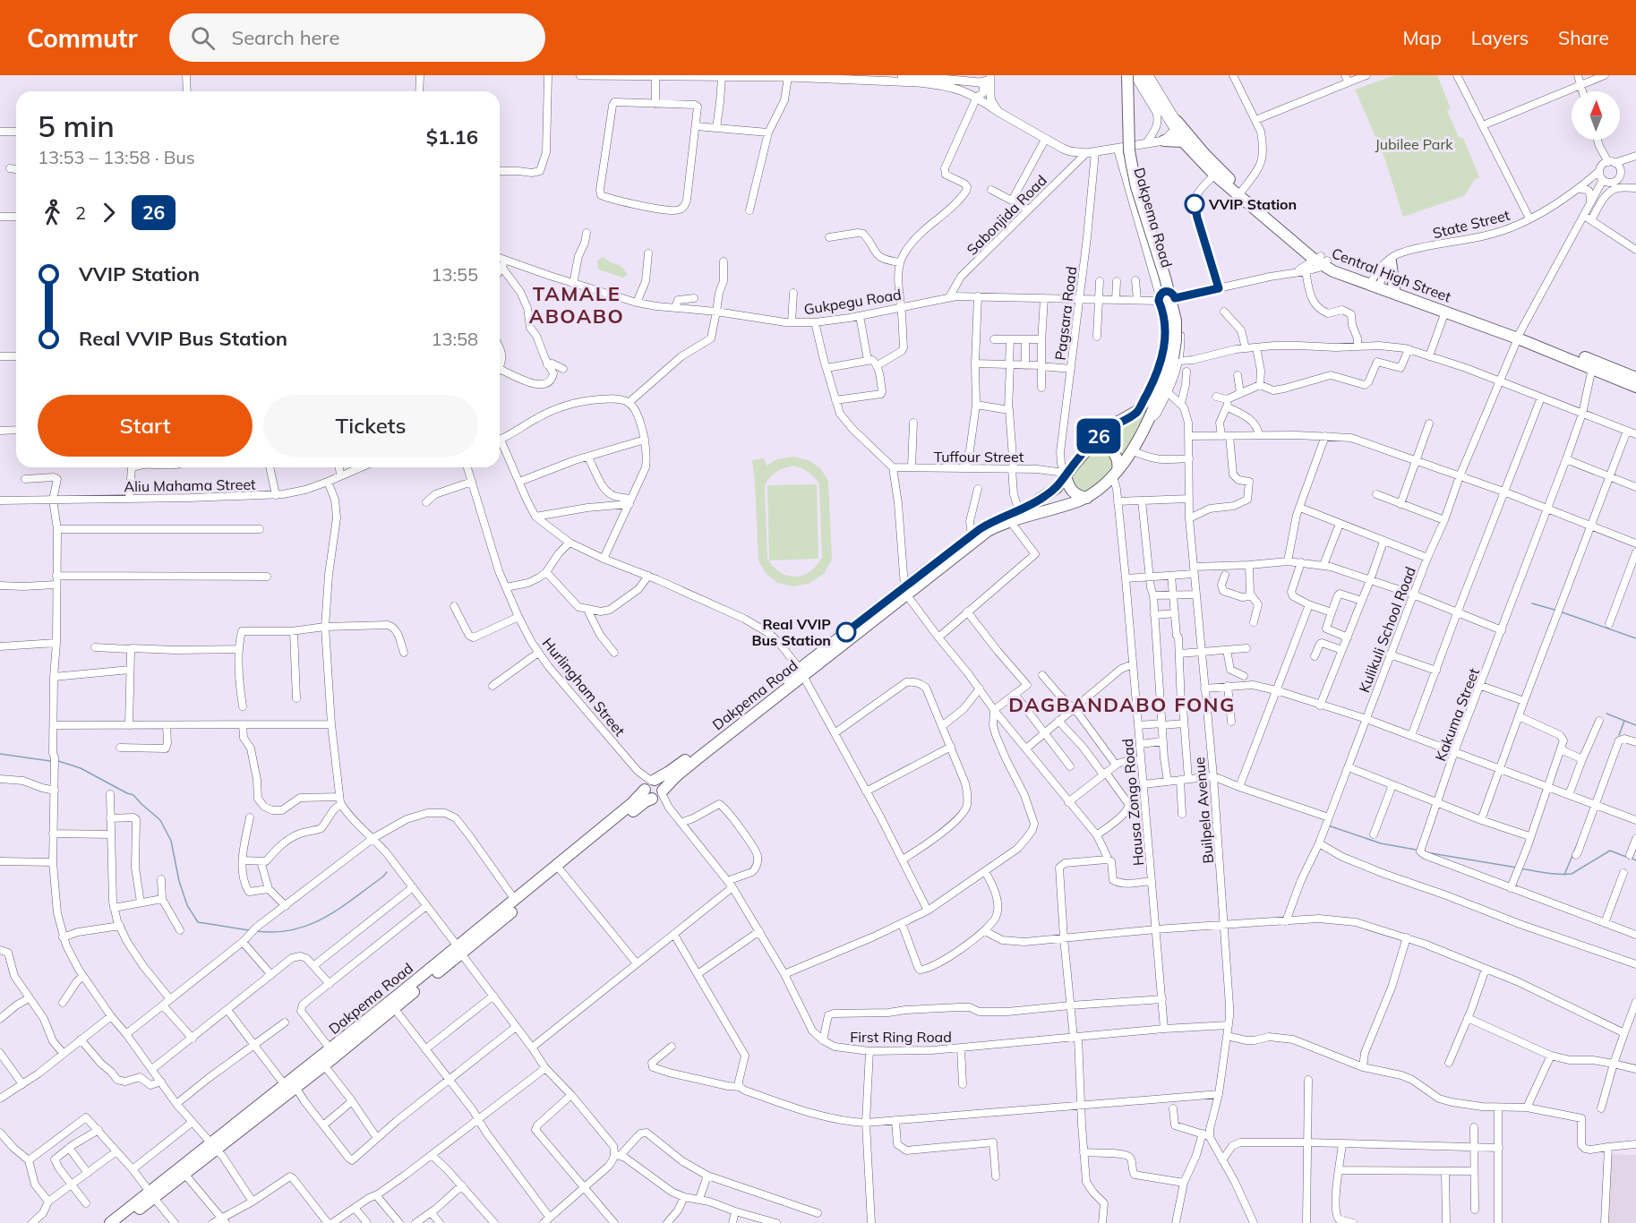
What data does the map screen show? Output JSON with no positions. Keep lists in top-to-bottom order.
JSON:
{
  "streets": {
    "highway": ["Dakpema Road", "Central High Street"],
    "street": [
      "Sabonjida Road",
      "State Street",
      "Gukpegu Road",
      "Pagsara Road",
      "Tuffour Street",
      "Aliu Mahama Street",
      "Kulikuli School Road",
      "Hurlingham Street",
      "Kakuma Street",
      "Hausa Zongo Road",
      "Builpela Avenue",
      "First Ring Road"
    ]
  },
  "crossings": [
    ["Sabonjida Road", "Gukpegu Road"],
    ["Sabonjida Road", "Pagsara Road"],
    ["Dakpema Road", "Gukpegu Road"],
    ["Dakpema Road", "Pagsara Road"],
    ["Dakpema Road", "Tuffour Street"],
    ["Dakpema Road", "Hurlingham Street"],
    ["Dakpema Road", "Hausa Zongo Road"],
    ["State Street", "Kulikuli School Road"],
    ["Central High Street", "Kulikuli School Road"],
    ["Central High Street", "Kakuma Street"],
    ["Gukpegu Road", "Pagsara Road"],
    ["Pagsara Road", "Tuffour Street"],
    ["Pagsara Road", "Hausa Zongo Road"],
    ["Tuffour Street", "Hausa Zongo Road"],
    ["Hausa Zongo Road", "First Ring Road"],
    ["Builpela Avenue", "First Ring Road"]
  ],
  "districts": ["TAMALE ABOABO", "DAGBANDABO FONG"],
  "parks": ["Jubilee Park"],
  "places": ["VVIP Station", "Real VVIP Bus Station"],
  "lines": ["bus line 26"],
  "north": "top",
  "page": {
    "header": "Commutr",
    "search": "Search here",
    "nav": ["Map", "Layers", "Share"],
    "on_map": "26",
    "heading": ["5 min", "13:53 – 13:58 · Bus", "$1.16"],
    "legs": ["2", "26"],
    "list": [
      {
        "name": "VVIP Station",
        "value": "13:55"
      },
      {
        "name": "Real VVIP Bus Station",
        "value": "13:58"
      }
    ],
    "buttons": ["Start", "Tickets"]
  }
}
